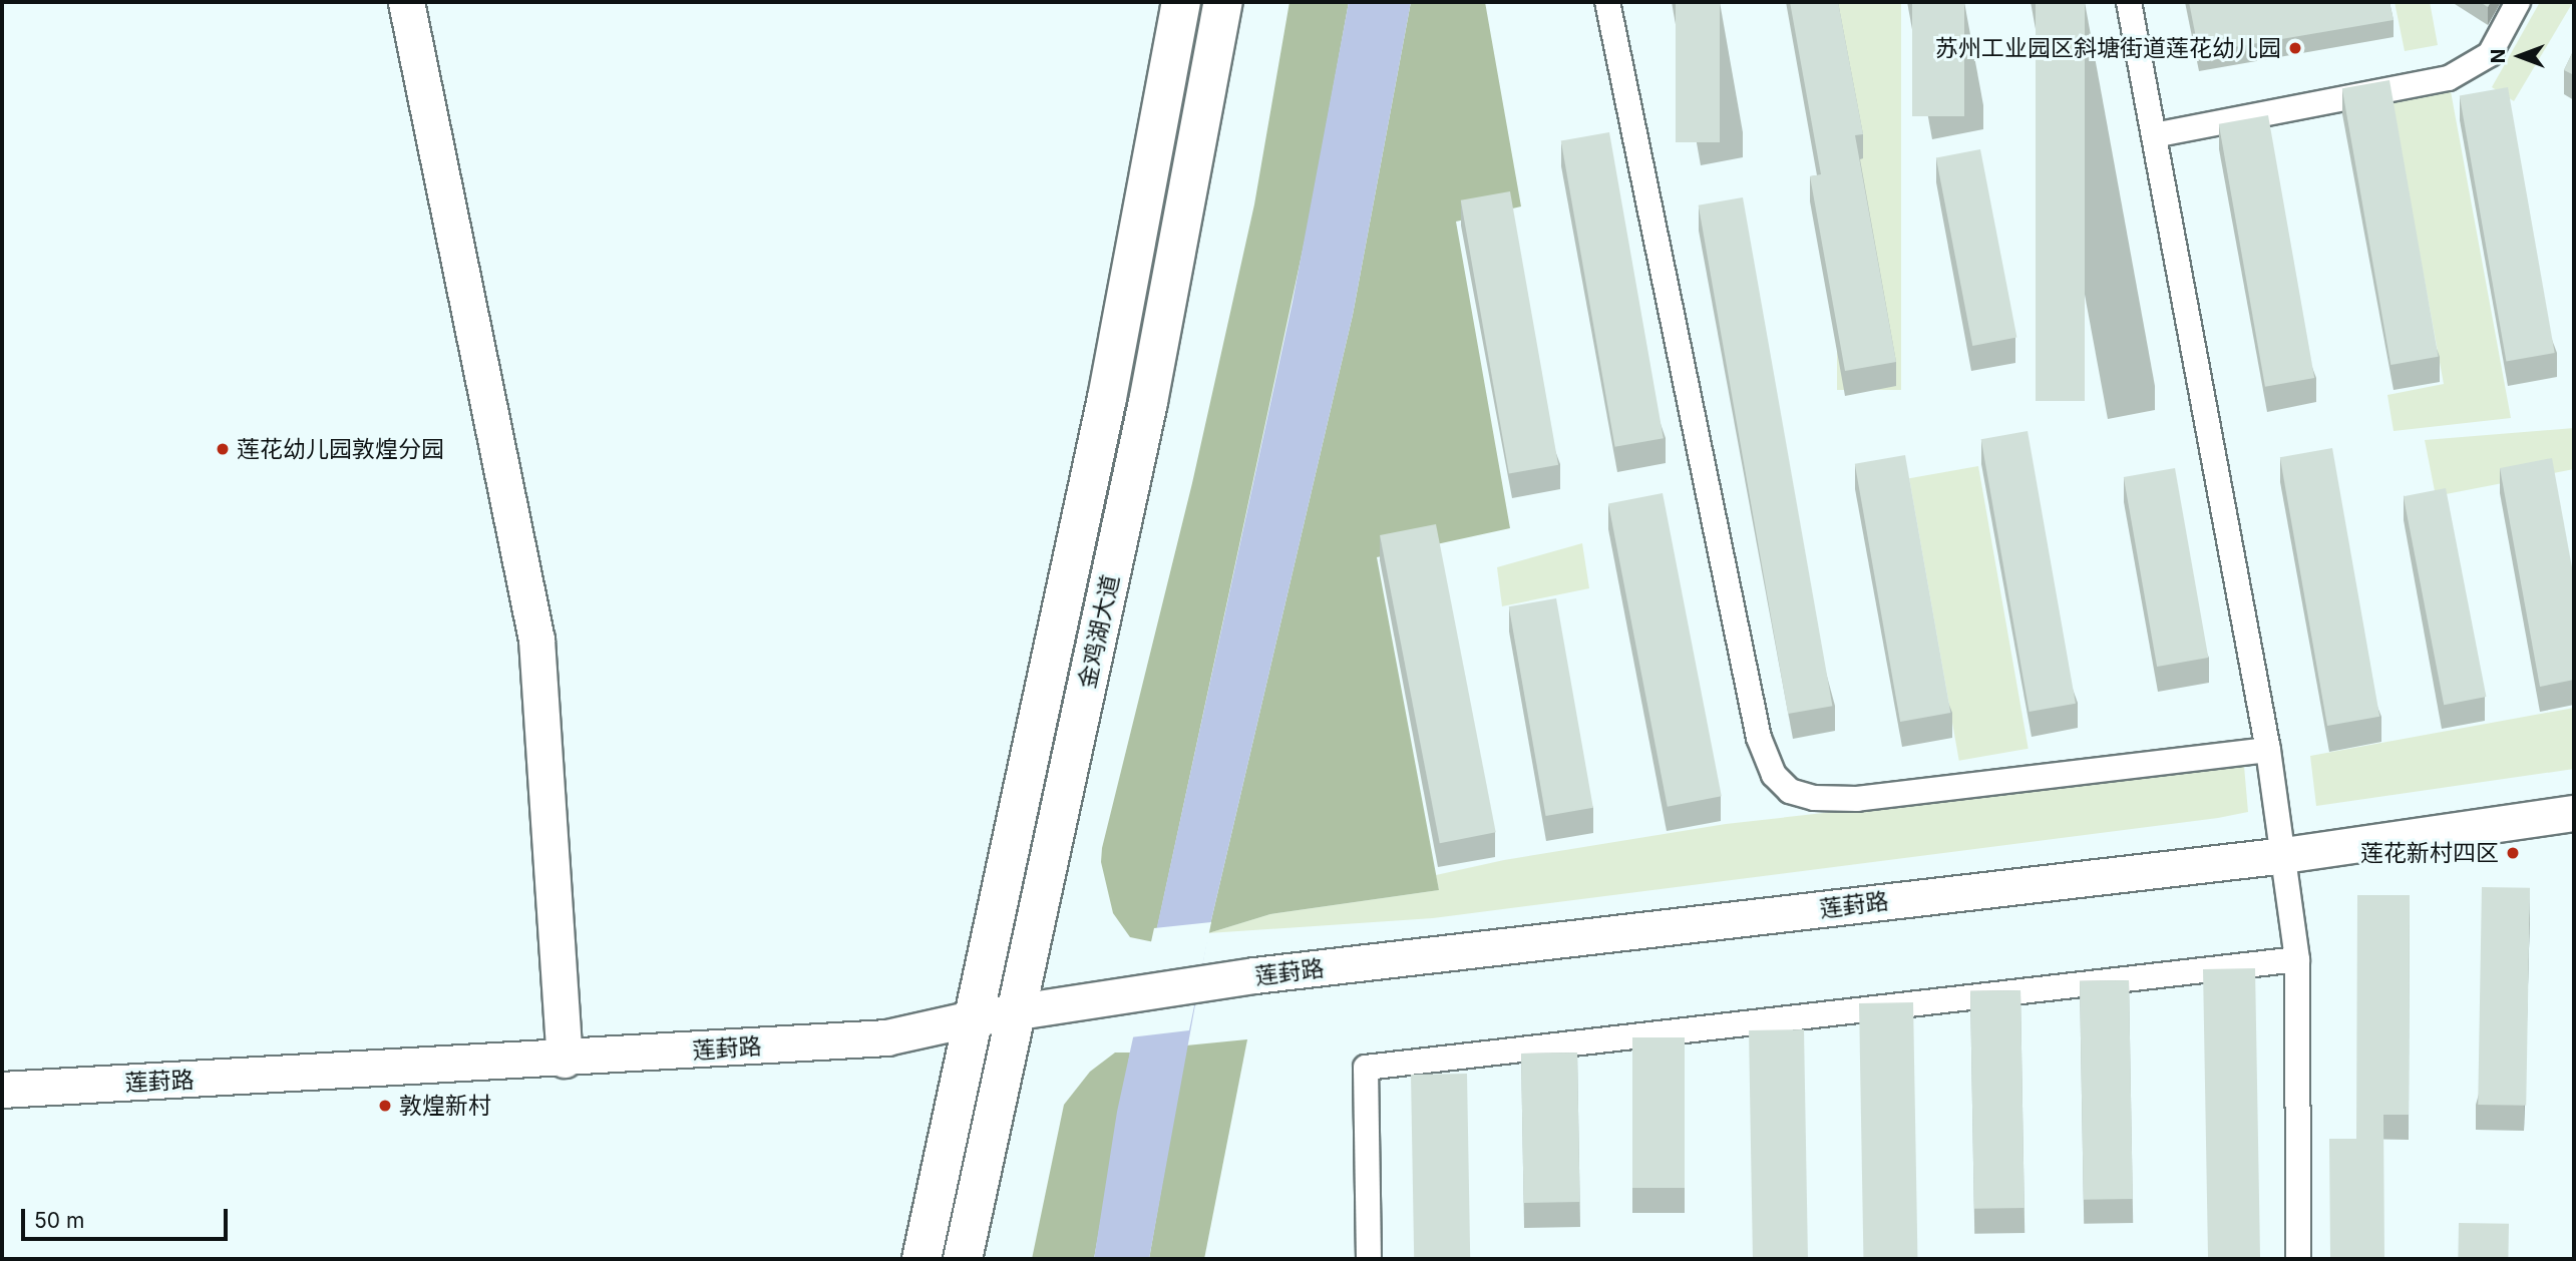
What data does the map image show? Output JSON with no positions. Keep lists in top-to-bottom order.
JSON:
{
  "streets": {
    "main road": ["金鸡湖大道", "莲葑路"]
  },
  "crossings": [
    ["金鸡湖大道", "莲葑路"]
  ],
  "places": [
    "苏州工业园区斜塘街道莲花幼儿园",
    "莲花幼儿园敦煌分园",
    "莲花新村四区",
    "敦煌新村"
  ],
  "scale_bar": "50 m",
  "north": "left"
}
